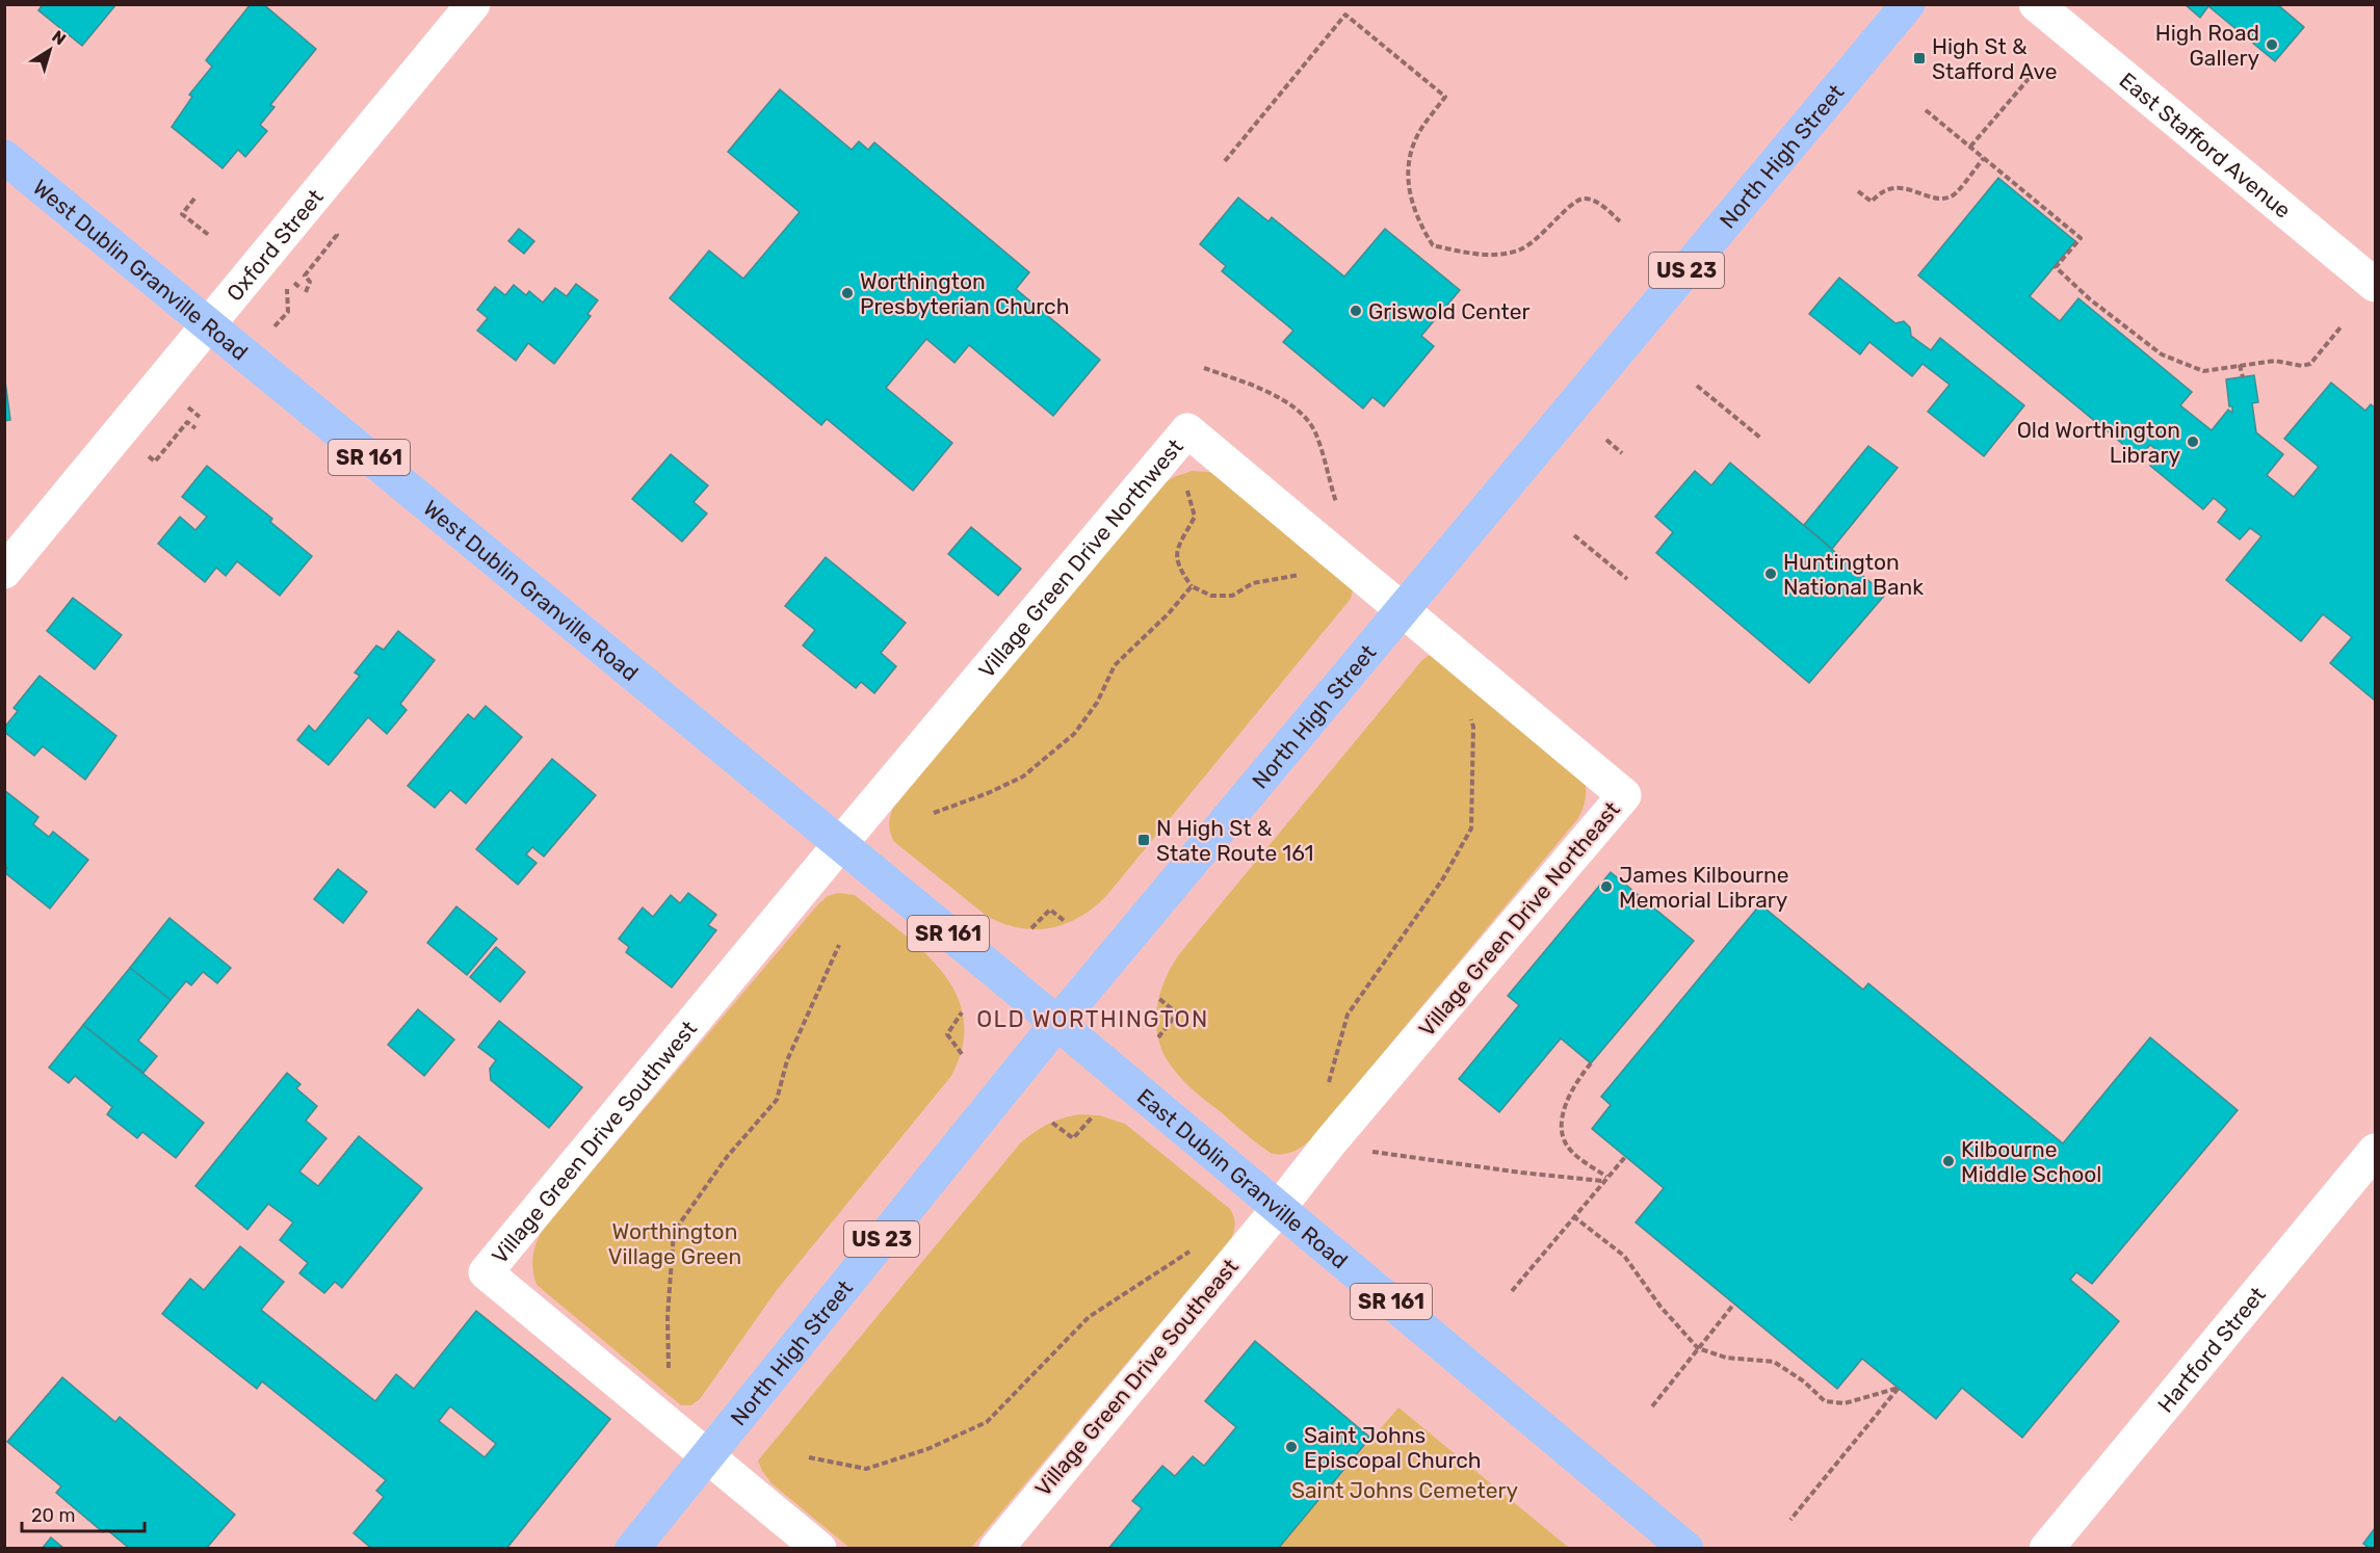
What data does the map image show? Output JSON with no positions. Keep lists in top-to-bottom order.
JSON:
{
  "streets": {
    "main road": [
      "North High Street",
      "West Dublin Granville Road",
      "US 23",
      "SR 161",
      "East Dublin Granville Road"
    ],
    "street": [
      "East Stafford Avenue",
      "Oxford Street",
      "Village Green Drive Northwest",
      "Village Green Drive Northeast",
      "Village Green Drive Southwest",
      "Hartford Street",
      "Village Green Drive Southeast"
    ]
  },
  "crossings": [
    ["North High Street", "West Dublin Granville Road"],
    ["North High Street", "Village Green Drive Northwest"],
    ["North High Street", "Village Green Drive Northeast"],
    ["North High Street", "Village Green Drive Southwest"],
    ["North High Street", "East Dublin Granville Road"],
    ["Oxford Street", "West Dublin Granville Road"],
    ["West Dublin Granville Road", "Village Green Drive Northwest"],
    ["West Dublin Granville Road", "Village Green Drive Southwest"],
    ["West Dublin Granville Road", "East Dublin Granville Road"],
    ["Village Green Drive Northwest", "Village Green Drive Northeast"],
    ["Village Green Drive Northwest", "Village Green Drive Southwest"],
    ["Village Green Drive Northeast", "East Dublin Granville Road"],
    ["Village Green Drive Northeast", "Village Green Drive Southeast"],
    ["East Dublin Granville Road", "Village Green Drive Southeast"]
  ],
  "districts": ["OLD WORTHINGTON"],
  "parks": ["Worthington Village Green", "Saint Johns Cemetery"],
  "places": {
    "other": [
      "High Road Gallery",
      "Worthington Presbyterian Church",
      "Griswold Center",
      "Old Worthington Library",
      "Huntington National Bank",
      "James Kilbourne Memorial Library",
      "Kilbourne Middle School",
      "Saint Johns Episcopal Church"
    ],
    "transit": ["High St & Stafford Ave", "N High St & State Route 161"]
  },
  "scale_bar": "20 m",
  "north": "top right"
}
